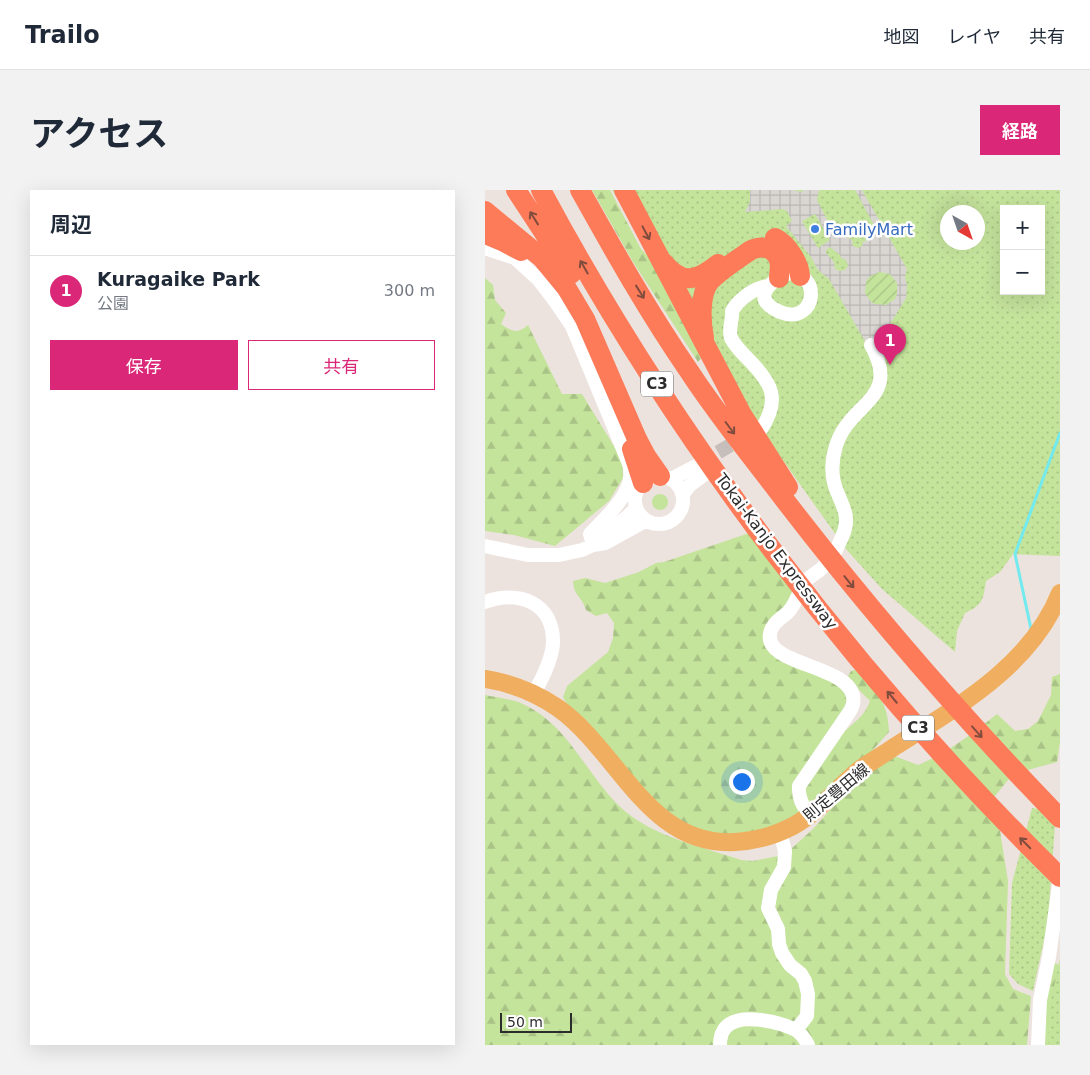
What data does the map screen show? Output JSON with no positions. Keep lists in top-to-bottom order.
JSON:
{
  "streets": {
    "highway": ["C3", "Tokai-Kanjo Expressway"],
    "main road": ["則定豊田線"]
  },
  "places": ["FamilyMart"],
  "scale_bar": "50 m",
  "north": "bottom right",
  "page": {
    "header": "Trailo",
    "nav": ["地図", "レイヤ", "共有"],
    "title": "アクセス",
    "buttons": [
      "経路",
      ["保存", "共有"]
    ],
    "heading": "周辺",
    "map_buttons": ["+", "−"],
    "list": [
      {
        "mark": "1",
        "name": "Kuragaike Park",
        "note": "公園",
        "value": "300 m"
      }
    ],
    "pins": "1",
    "scale": "50 m"
  }
}
